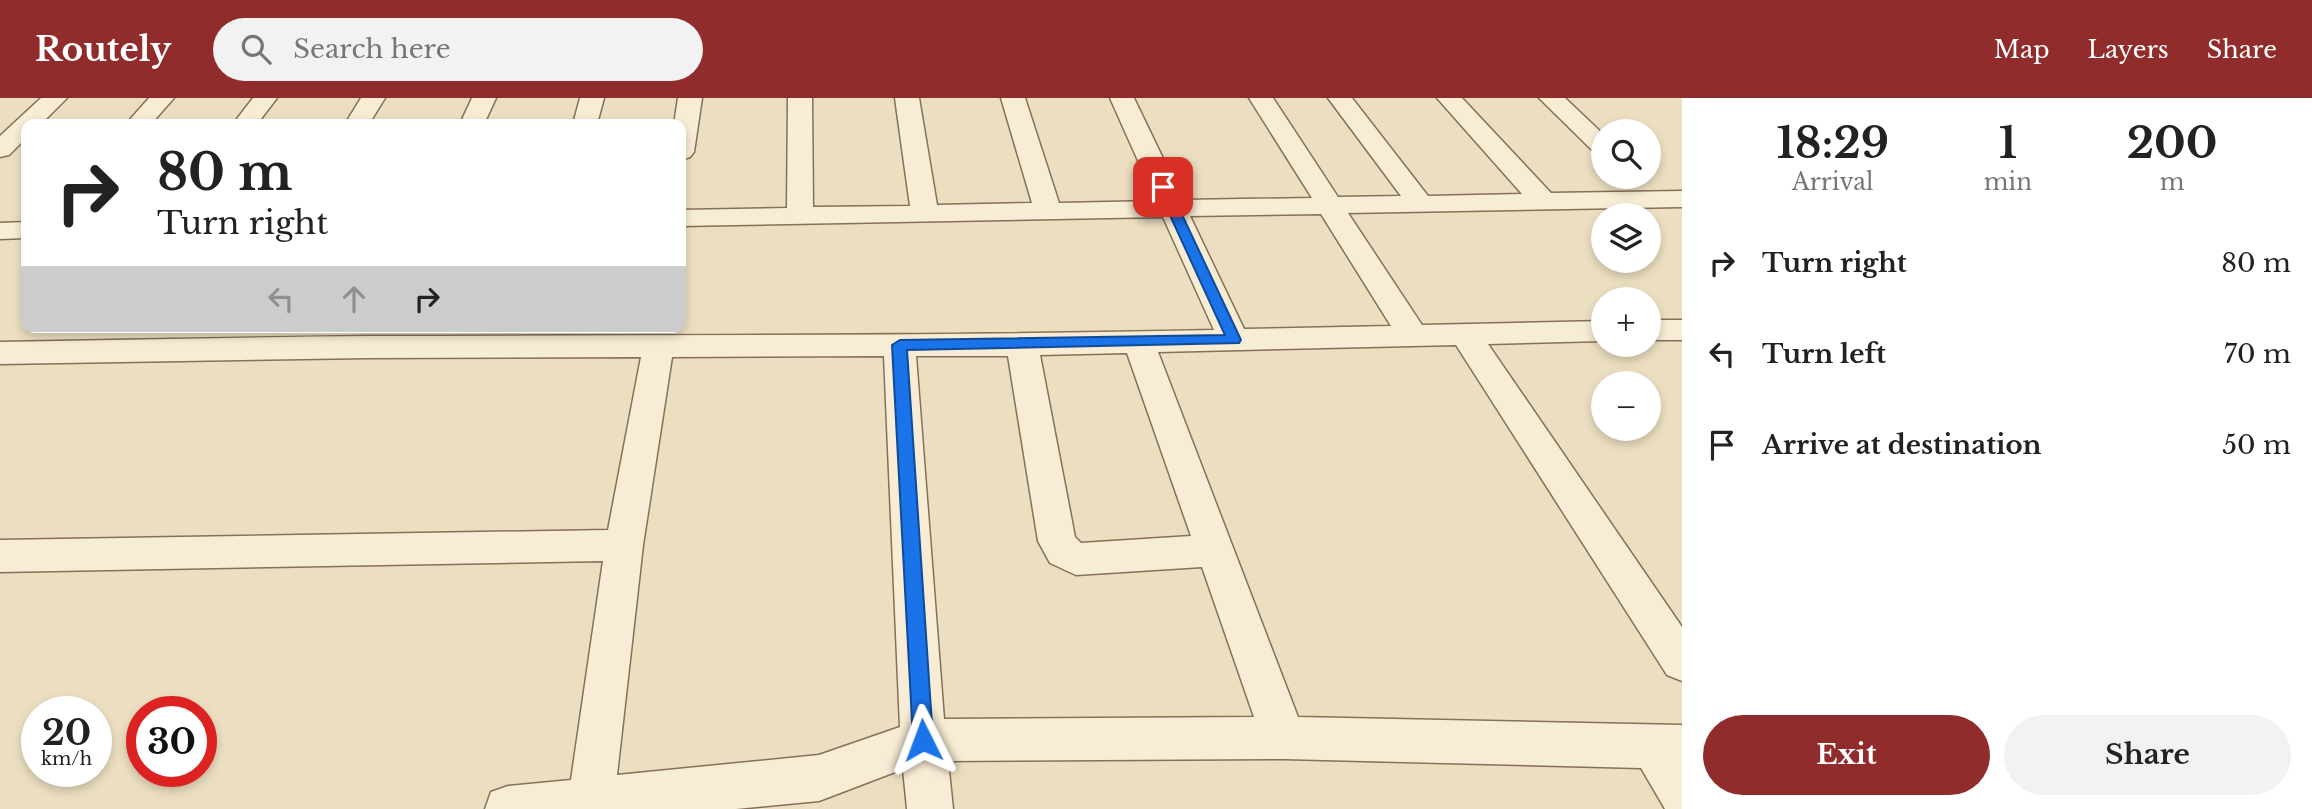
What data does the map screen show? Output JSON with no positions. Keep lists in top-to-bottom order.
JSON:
{
  "page": {
    "header": "Routely",
    "search": "Search here",
    "nav": ["Map", "Layers", "Share"],
    "eta": [
      "18:29",
      "Arrival",
      "1",
      "min",
      "200",
      "m"
    ],
    "map_buttons": ["+", "−"],
    "turn": ["80 m", "Turn right"],
    "list": [
      {
        "name": "Turn right",
        "value": "80 m"
      },
      {
        "name": "Turn left",
        "value": "70 m"
      },
      {
        "name": "Arrive at destination",
        "value": "50 m"
      }
    ],
    "speed": "20 km/h",
    "limit": "30",
    "buttons": ["Exit", "Share"]
  }
}
